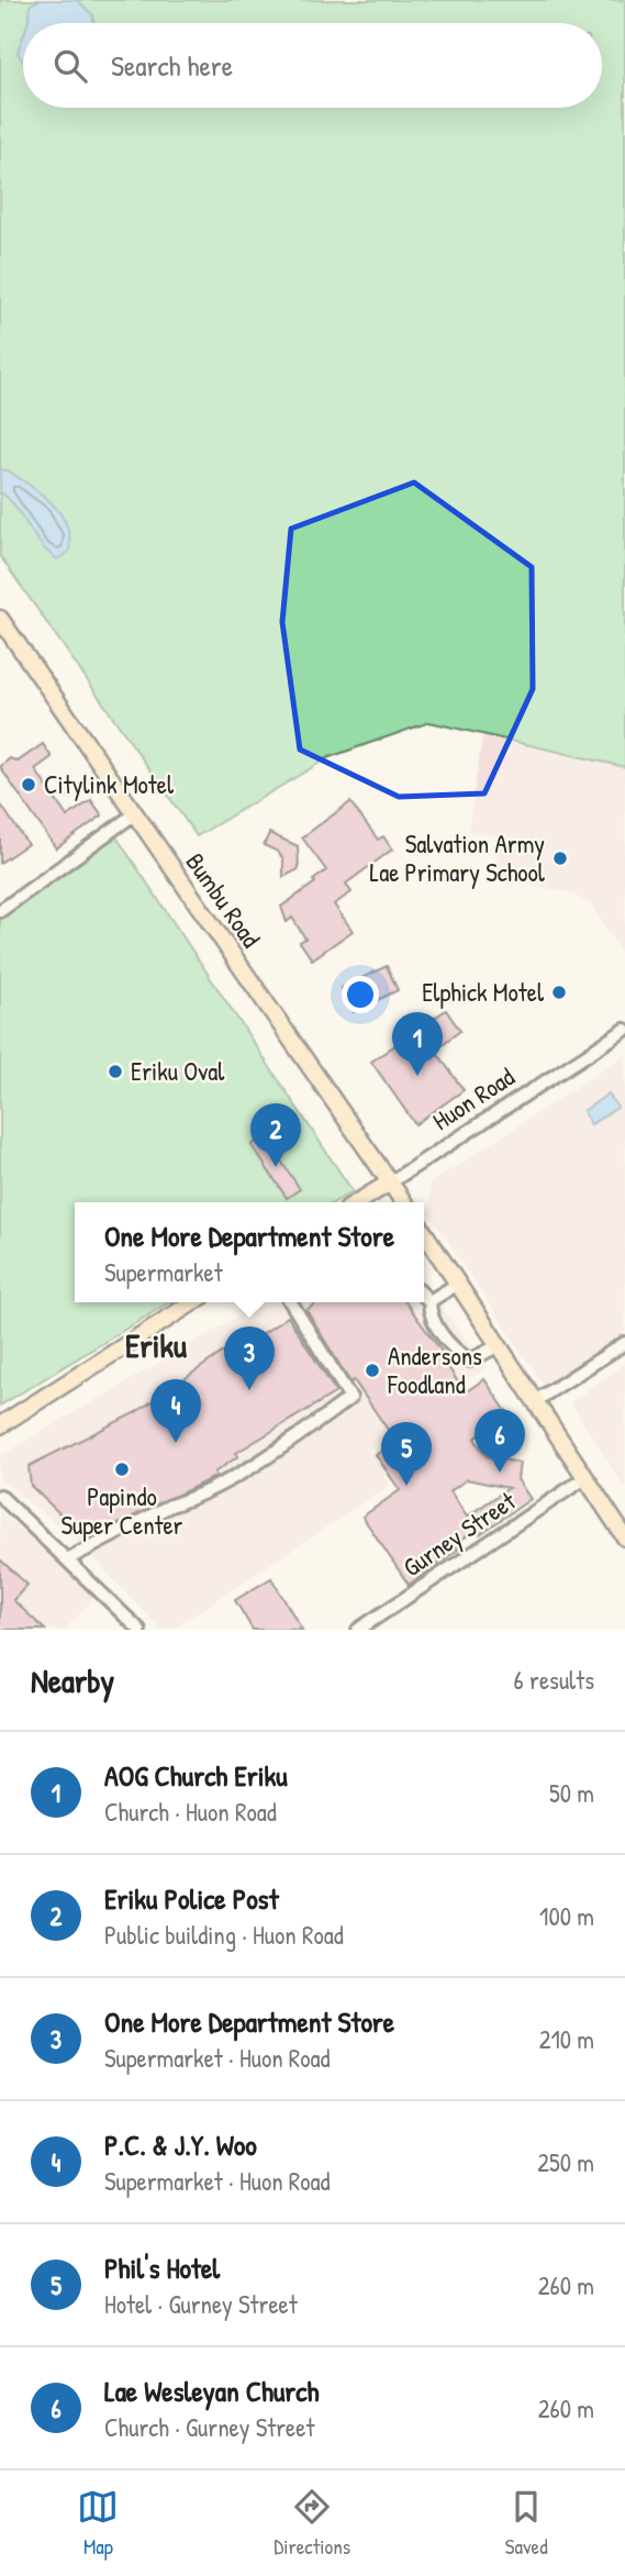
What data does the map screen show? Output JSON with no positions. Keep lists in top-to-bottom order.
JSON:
{
  "streets": {
    "main road": ["Bumbu Road", "Huon Road"],
    "street": ["Gurney Street"]
  },
  "crossings": [
    ["Bumbu Road", "Huon Road"]
  ],
  "districts": ["Eriku"],
  "places": [
    "Citylink Motel",
    "Salvation Army Lae Primary School",
    "Elphick Motel",
    "Eriku Oval",
    "Andersons Foodland",
    "Papindo Super Center"
  ],
  "page": {
    "search": "Search here",
    "pins": [
      "1",
      "2",
      "3",
      "4",
      "6",
      "5"
    ],
    "popup": ["One More Department Store", "Supermarket"],
    "heading": ["Nearby", "6 results"],
    "list": [
      {
        "mark": "1",
        "name": "AOG Church Eriku",
        "note": "Church · Huon Road",
        "value": "50 m"
      },
      {
        "mark": "2",
        "name": "Eriku Police Post",
        "note": "Public building · Huon Road",
        "value": "100 m"
      },
      {
        "mark": "3",
        "name": "One More Department Store",
        "note": "Supermarket · Huon Road",
        "value": "210 m"
      },
      {
        "mark": "4",
        "name": "P.C. & J.Y. Woo",
        "note": "Supermarket · Huon Road",
        "value": "250 m"
      },
      {
        "mark": "5",
        "name": "Phil's Hotel",
        "note": "Hotel · Gurney Street",
        "value": "260 m"
      },
      {
        "mark": "6",
        "name": "Lae Wesleyan Church",
        "note": "Church · Gurney Street",
        "value": "260 m"
      }
    ],
    "nav": ["Map", "Directions", "Saved"]
  }
}
